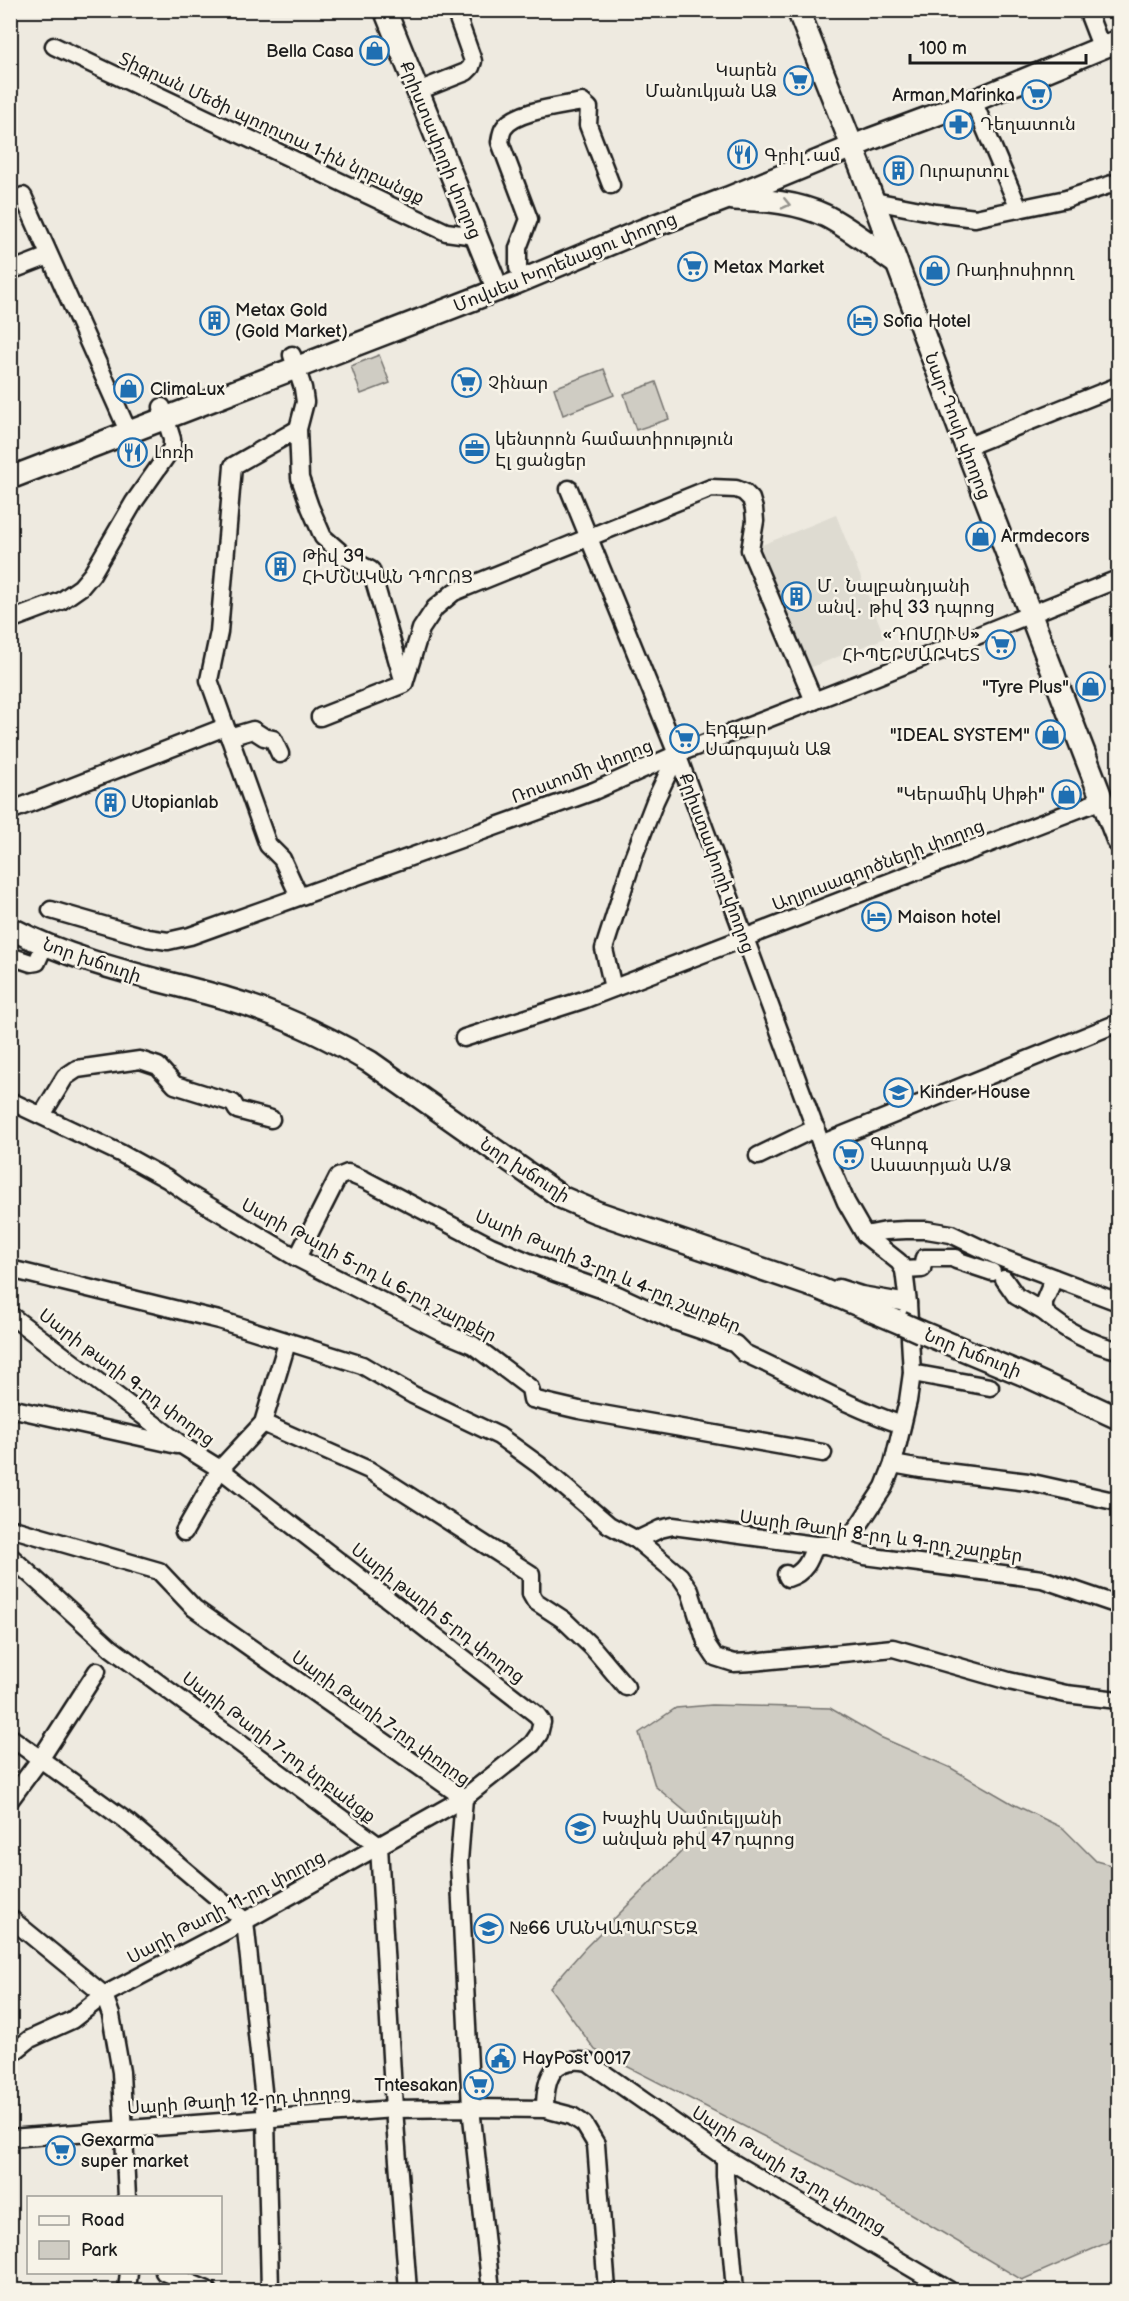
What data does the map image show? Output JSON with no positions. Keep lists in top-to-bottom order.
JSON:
{
  "streets": {
    "main road": [
      "Քրիստափորի փողոց",
      "Մովսես Խորենացու փողոց",
      "Նար-Դոսի փողոց",
      "Նոր խճուղի"
    ],
    "street": [
      "Տիգրան Մեծի պողոտա 1-ին նրբանցք",
      "Ռոստոմի փողոց",
      "Աղյուսագործների փողոց",
      "Սարի Թաղի 5-րդ և 6-րդ շարքեր",
      "Սարի Թաղի 3-րդ և 4-րդ շարքեր",
      "Սարի թաղի 9-րդ փողոց",
      "Սարի Թաղի 8-րդ և 9-րդ շարքեր",
      "Սարի թաղի 5-րդ փողոց",
      "Սարի Թաղի 7-րդ փողոց",
      "Սարի Թաղի 7-րդ նրբանցք",
      "Սարի Թաղի 11-րդ փողոց",
      "Սարի Թաղի 12-րդ փողոց",
      "Սարի Թաղի 13-րդ փողոց"
    ]
  },
  "crossings": [
    ["Տիգրան Մեծի պողոտա 1-ին նրբանցք", "Քրիստափորի փողոց"],
    ["Քրիստափորի փողոց", "Մովսես Խորենացու փողոց"],
    ["Քրիստափորի փողոց", "Ռոստոմի փողոց"],
    ["Քրիստափորի փողոց", "Աղյուսագործների փողոց"],
    ["Մովսես Խորենացու փողոց", "Նար-Դոսի փողոց"],
    ["Նար-Դոսի փողոց", "Ռոստոմի փողոց"],
    ["Նար-Դոսի փողոց", "Աղյուսագործների փողոց"],
    ["Սարի Թաղի 5-րդ և 6-րդ շարքեր", "Սարի Թաղի 3-րդ և 4-րդ շարքեր"],
    ["Սարի թաղի 9-րդ փողոց", "Սարի թաղի 5-րդ փողոց"],
    ["Սարի թաղի 5-րդ փողոց", "Սարի Թաղի 7-րդ փողոց"],
    ["Սարի թաղի 5-րդ փողոց", "Սարի Թաղի 11-րդ փողոց"],
    ["Սարի Թաղի 7-րդ փողոց", "Սարի Թաղի 11-րդ փողոց"],
    ["Սարի Թաղի 7-րդ փողոց", "Սարի Թաղի 12-րդ փողոց"],
    ["Սարի Թաղի 7-րդ նրբանցք", "Սարի Թաղի 11-րդ փողոց"],
    ["Սարի Թաղի 7-րդ նրբանցք", "Սարի Թաղի 12-րդ փողոց"],
    ["Սարի Թաղի 12-րդ փողոց", "Սարի Թաղի 13-րդ փողոց"]
  ],
  "places": {
    "shop": [
      "Bella Casa",
      "Ռադիոսիրող",
      "ClimaLux",
      "Armdecors",
      "\"Tyre Plus\"",
      "\"IDEAL SYSTEM\"",
      "\"Կերամիկ Սիթի\""
    ],
    "supermarket": [
      "Կարեն Մանուկյան ԱՁ",
      "Arman Marinka",
      "Metax Market",
      "Չինար",
      "«ԴՈՄՈՒՍ» ՀԻՊԵՐՄԱՐԿԵՏ",
      "Էդգար Սարգսյան ԱՁ",
      "Գևորգ Ասատրյան Ա/Ձ",
      "Tntesakan",
      "Gexarma super market"
    ],
    "pharmacy": ["Դեղատուն"],
    "restaurant": ["Գրիլ․ամ", "Լոռի"],
    "building": [
      "Ուրարտու",
      "Metax Gold (Gold Market)",
      "Թիվ 39 ՀԻՄՆԱԿԱՆ ԴՊՐՈՑ",
      "Մ․ Նալբանդյանի անվ․ թիվ 33 դպրոց",
      "Utopianlab"
    ],
    "hotel": ["Sofia Hotel", "Maison hotel"],
    "office": ["կենտրոն համատիրություն Էլ ցանցեր"],
    "school or university": ["Kinder House", "Խաչիկ Սամուելյանի անվան թիվ 47 դպրոց", "№66 ՄԱՆԿԱՊԱՐՏԵԶ"],
    "public building": ["HayPost 0017"]
  },
  "legend": ["Road", "Park"],
  "scale_bar": "100 m"
}
